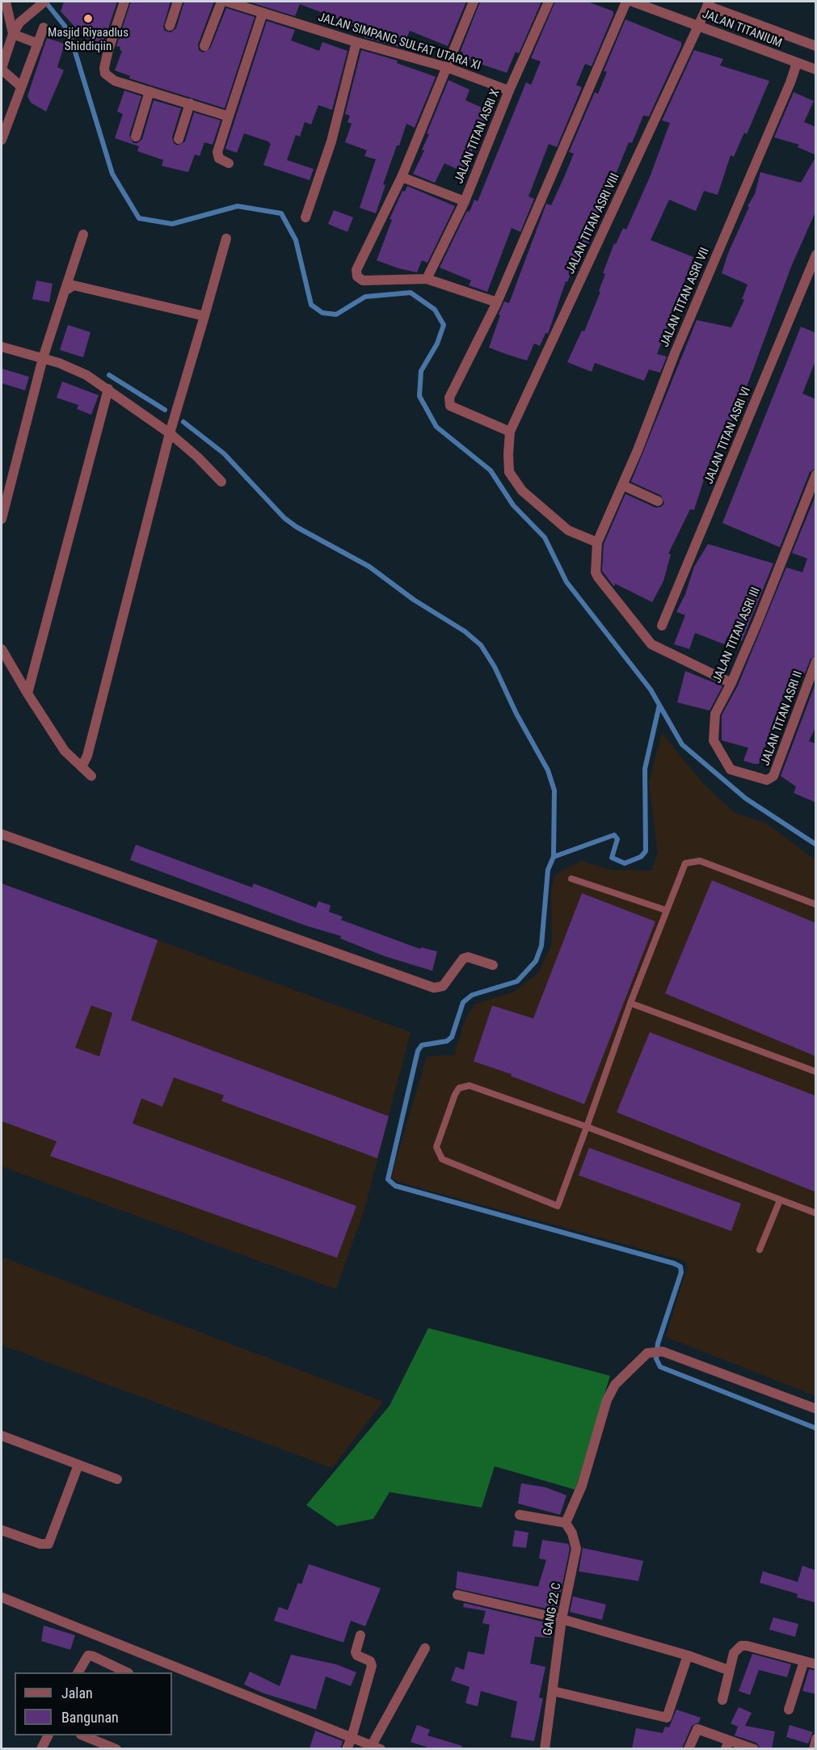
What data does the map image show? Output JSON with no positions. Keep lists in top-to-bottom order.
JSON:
{
  "streets": {
    "street": [
      "JALAN TITANIUM",
      "JALAN SIMPANG SULFAT UTARA XI",
      "JALAN TITAN ASRI X",
      "JALAN TITAN ASRI VIII",
      "JALAN TITAN ASRI VII",
      "JALAN TITAN ASRI VI",
      "JALAN TITAN ASRI III",
      "JALAN TITAN ASRI II",
      "GANG 22 C"
    ]
  },
  "crossings": [
    ["JALAN TITANIUM", "JALAN TITAN ASRI VIII"],
    ["JALAN TITANIUM", "JALAN TITAN ASRI VII"],
    ["JALAN SIMPANG SULFAT UTARA XI", "JALAN TITAN ASRI X"],
    ["JALAN TITAN ASRI III", "JALAN TITAN ASRI II"]
  ],
  "places": ["Masjid Riyaadlus Shiddiqiin"],
  "legend": ["Jalan", "Bangunan"]
}
